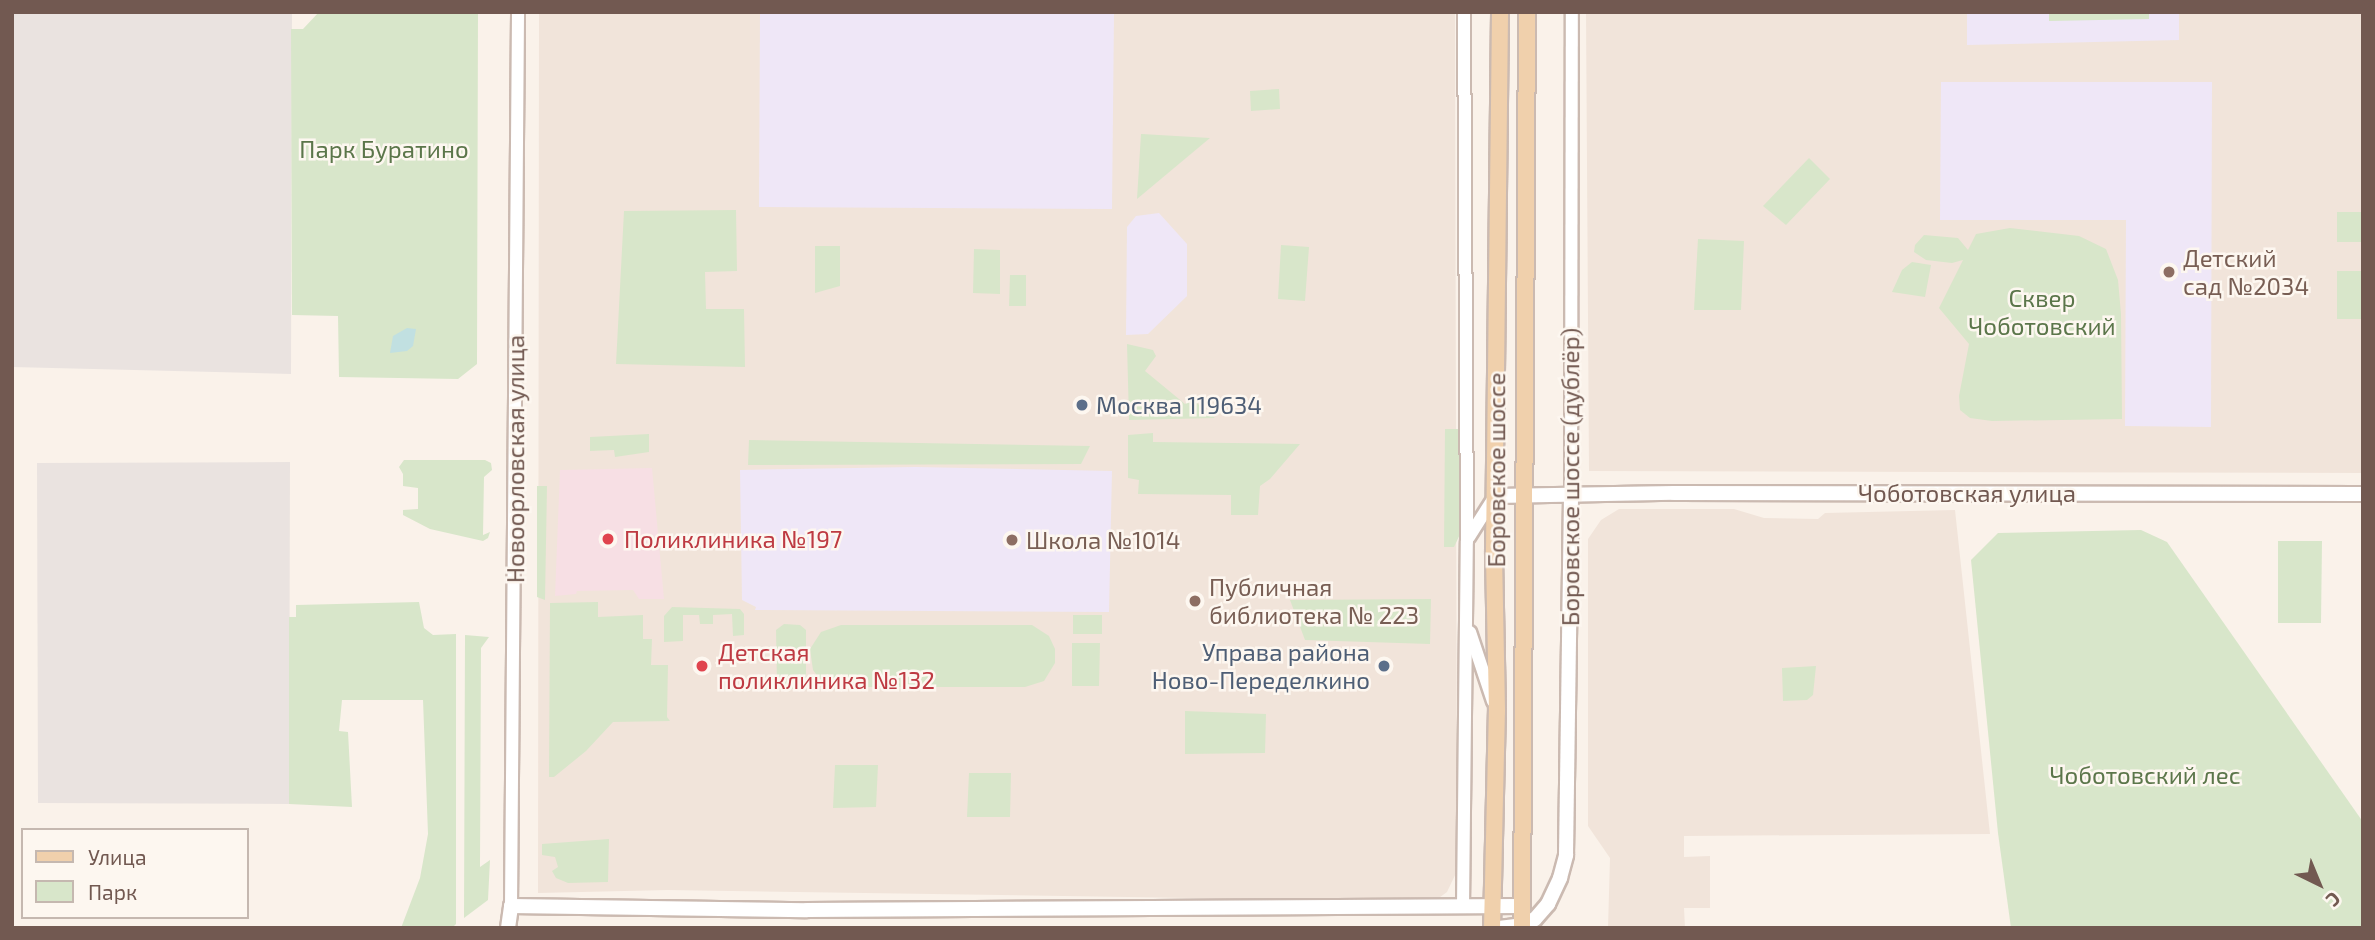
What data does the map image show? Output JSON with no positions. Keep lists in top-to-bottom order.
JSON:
{
  "streets": {
    "main road": ["Боровское шоссе", "Боровское шоссе (дублёр)", "Чоботовская улица"],
    "street": ["Новоорловская улица"]
  },
  "crossings": [
    ["Боровское шоссе", "Боровское шоссе (дублёр)"],
    ["Боровское шоссе", "Чоботовская улица"],
    ["Боровское шоссе (дублёр)", "Чоботовская улица"]
  ],
  "parks": ["Парк Буратино", "Сквер Чоботовский", "Чоботовский лес"],
  "places": [
    "Детский сад №2034",
    "Москва 119634",
    "Поликлиника №197",
    "Школа №1014",
    "Публичная библиотека № 223",
    "Детская поликлиника №132",
    "Управа района Ново-Переделкино"
  ],
  "legend": ["Улица", "Парк"],
  "north": "bottom right"
}
